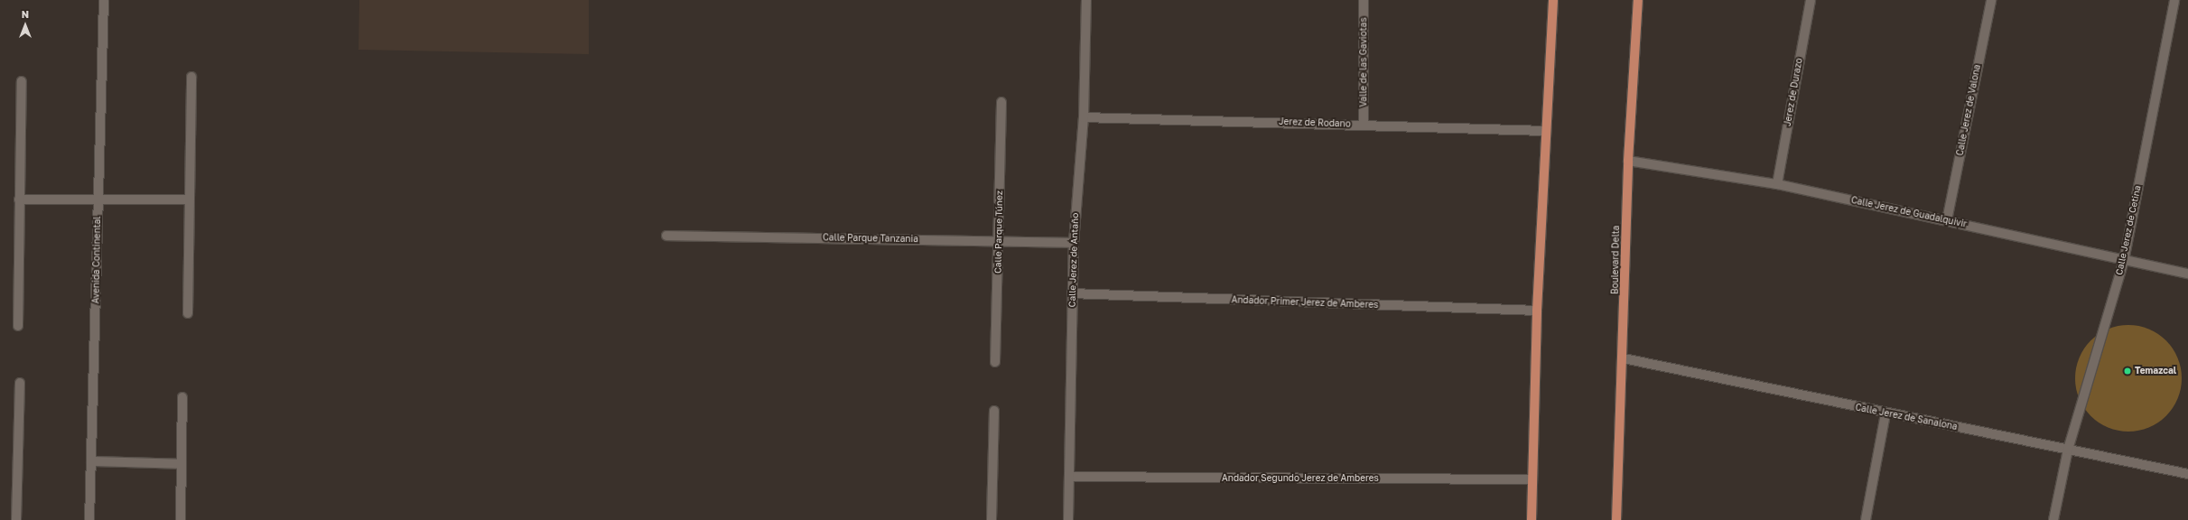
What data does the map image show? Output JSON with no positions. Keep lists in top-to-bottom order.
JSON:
{
  "streets": {
    "main road": ["Boulevard Delta"],
    "street": [
      "Valle de las Gaviotas",
      "Jerez de Durazo",
      "Calle Jerez de Valona",
      "Jerez de Rodano",
      "Calle Jerez de Guadalquivir",
      "Calle Jerez de Cetina",
      "Calle Parque Túnez",
      "Calle Parque Tanzania",
      "Avenida Continental",
      "Calle Jerez de Antaño",
      "Andador Primer Jerez de Amberes",
      "Calle Jerez de Sanalona",
      "Andador Segundo Jerez de Amberes"
    ]
  },
  "crossings": [
    ["Valle de las Gaviotas", "Jerez de Rodano"],
    ["Jerez de Durazo", "Calle Jerez de Guadalquivir"],
    ["Calle Jerez de Valona", "Calle Jerez de Guadalquivir"],
    ["Jerez de Rodano", "Calle Jerez de Antaño"],
    ["Calle Jerez de Guadalquivir", "Calle Jerez de Cetina"],
    ["Calle Jerez de Guadalquivir", "Boulevard Delta"],
    ["Calle Jerez de Cetina", "Calle Jerez de Sanalona"],
    ["Calle Parque Túnez", "Calle Parque Tanzania"],
    ["Calle Parque Tanzania", "Calle Jerez de Antaño"],
    ["Calle Jerez de Antaño", "Andador Primer Jerez de Amberes"],
    ["Calle Jerez de Antaño", "Andador Segundo Jerez de Amberes"],
    ["Boulevard Delta", "Calle Jerez de Sanalona"]
  ],
  "places": ["Temazcal"],
  "north": "top"
}
